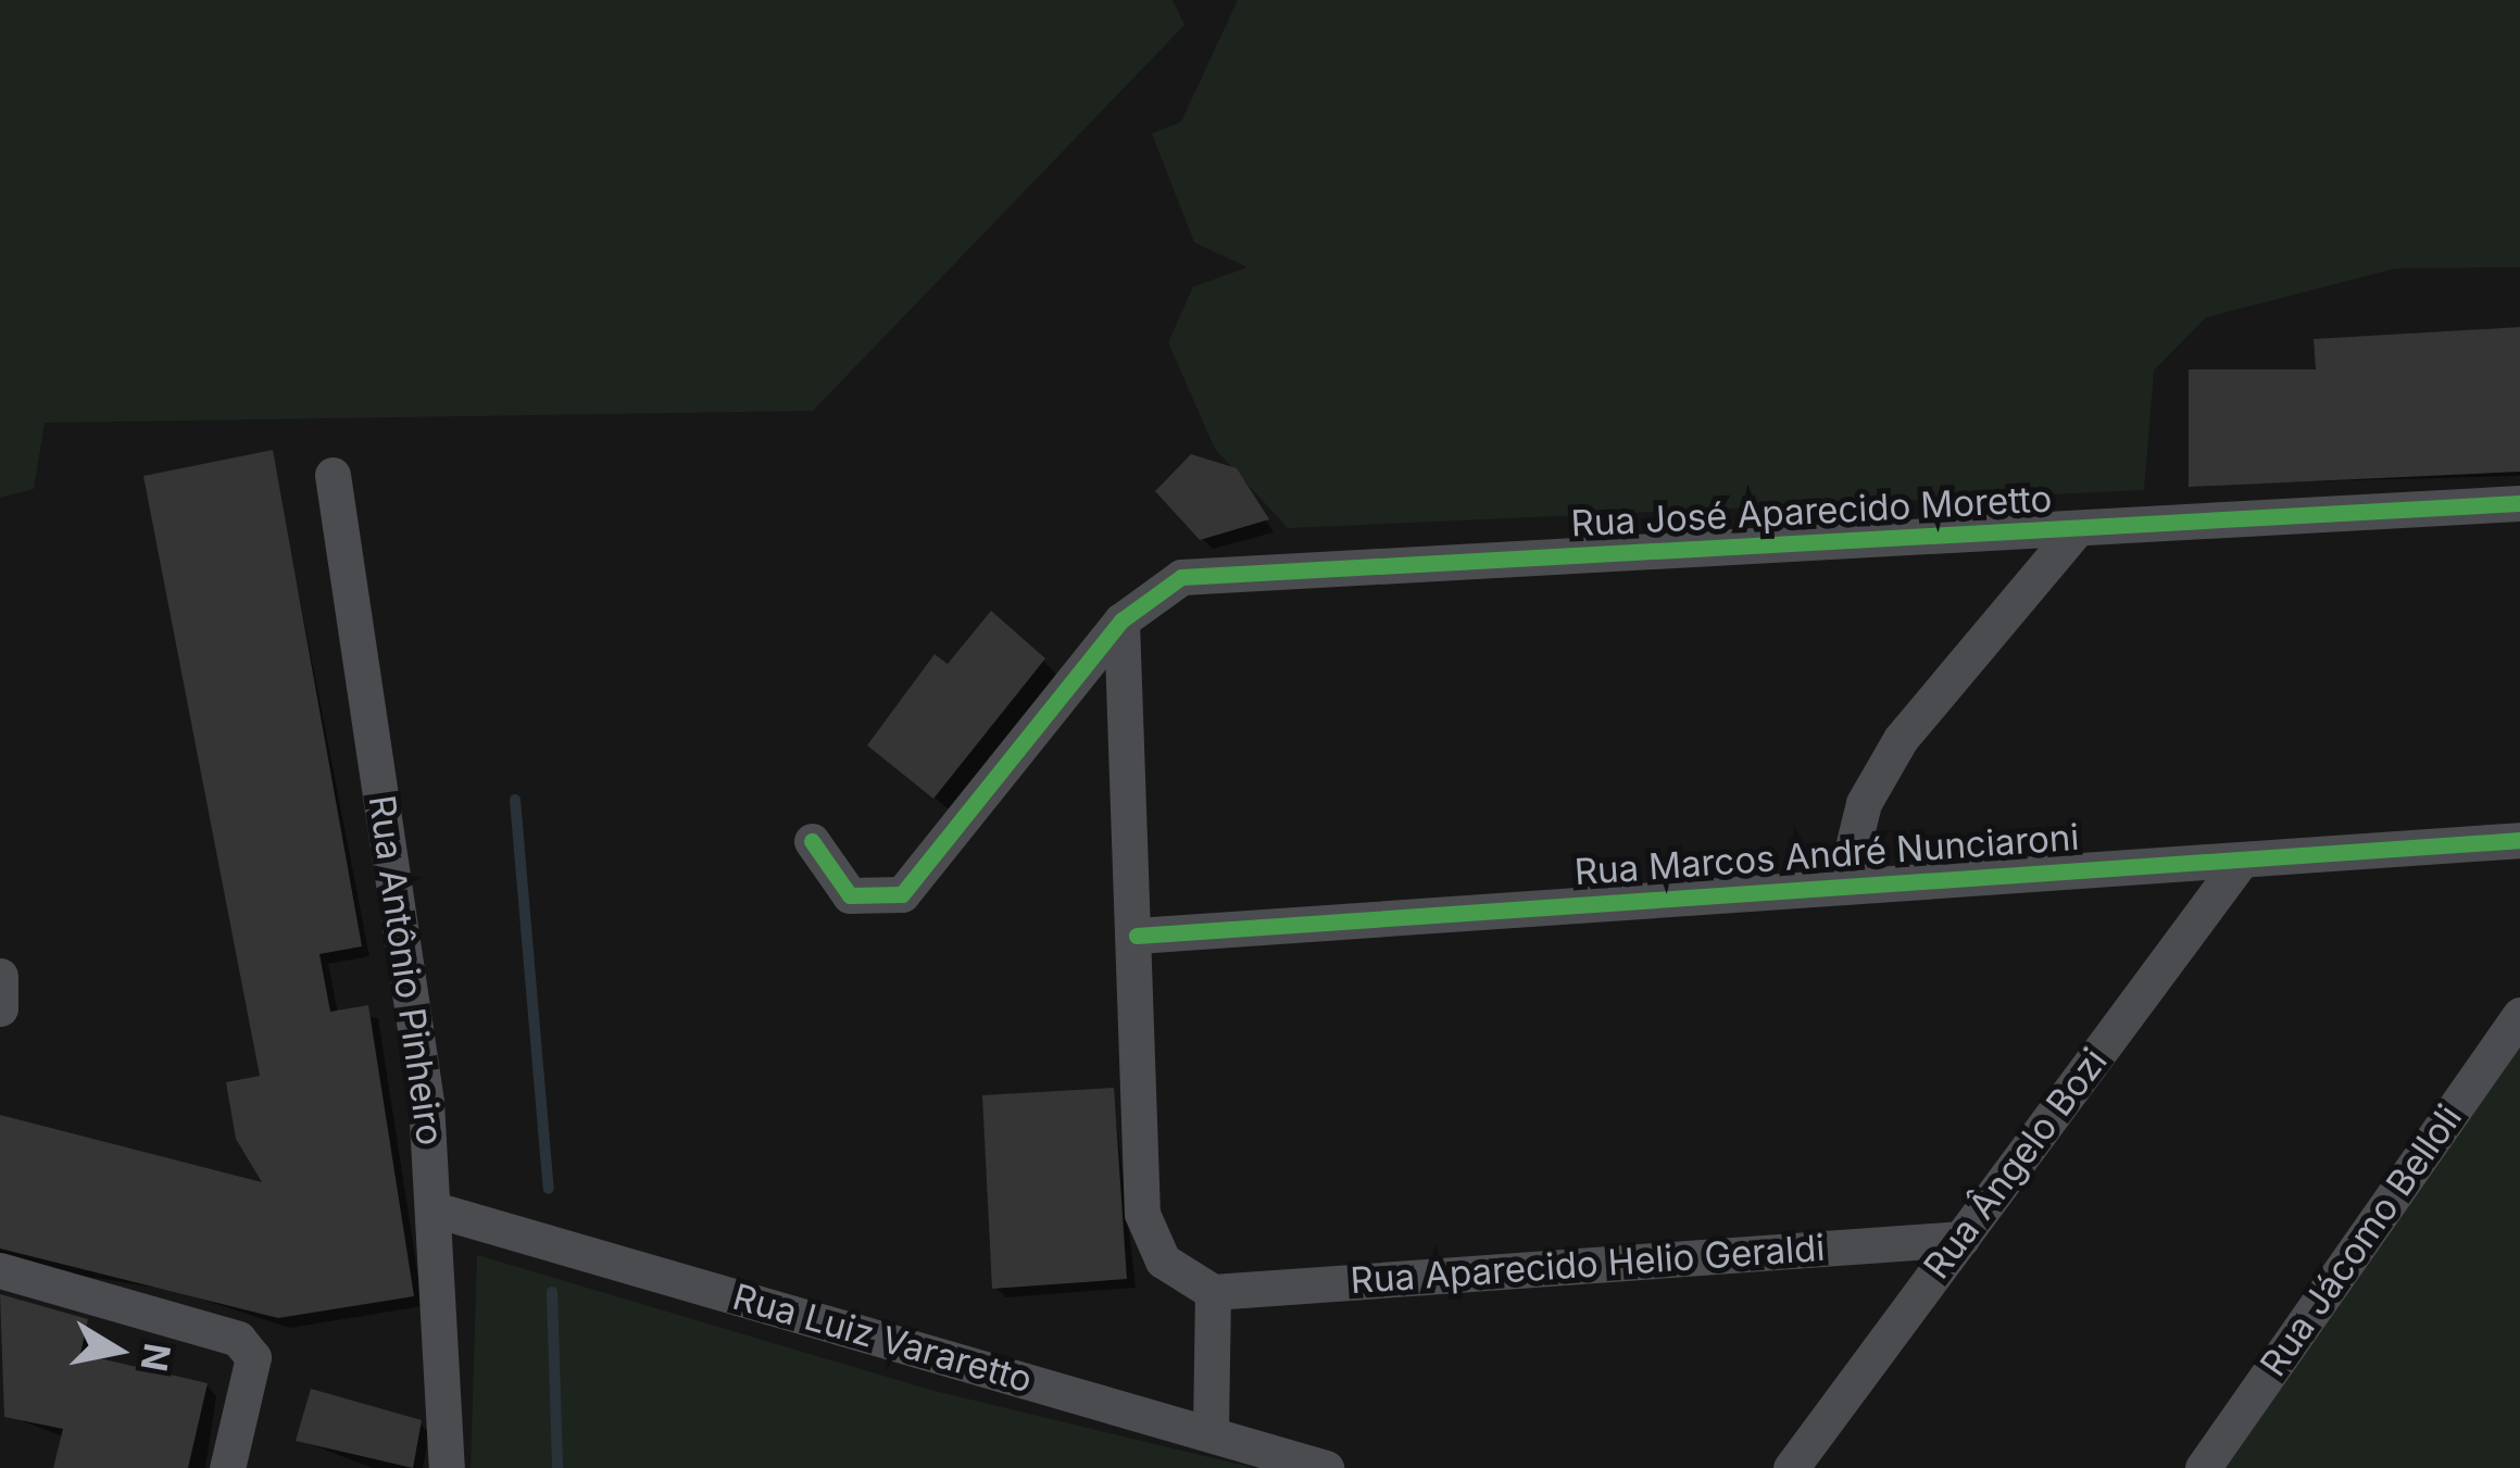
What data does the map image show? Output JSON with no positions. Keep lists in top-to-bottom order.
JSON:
{
  "streets": {
    "street": [
      "Rua José Aparecido Moretto",
      "Rua Marcos André Nunciaroni",
      "Rua Antônio Pinheiro",
      "Rua Ângelo Bozi",
      "Rua Jácomo Belloli",
      "Rua Aparecido Helio Geraldi",
      "Rua Luiz Vararetto"
    ]
  },
  "crossings": [
    ["Rua Marcos André Nunciaroni", "Rua Ângelo Bozi"],
    ["Rua Antônio Pinheiro", "Rua Luiz Vararetto"],
    ["Rua Ângelo Bozi", "Rua Aparecido Helio Geraldi"]
  ],
  "north": "right"
}
